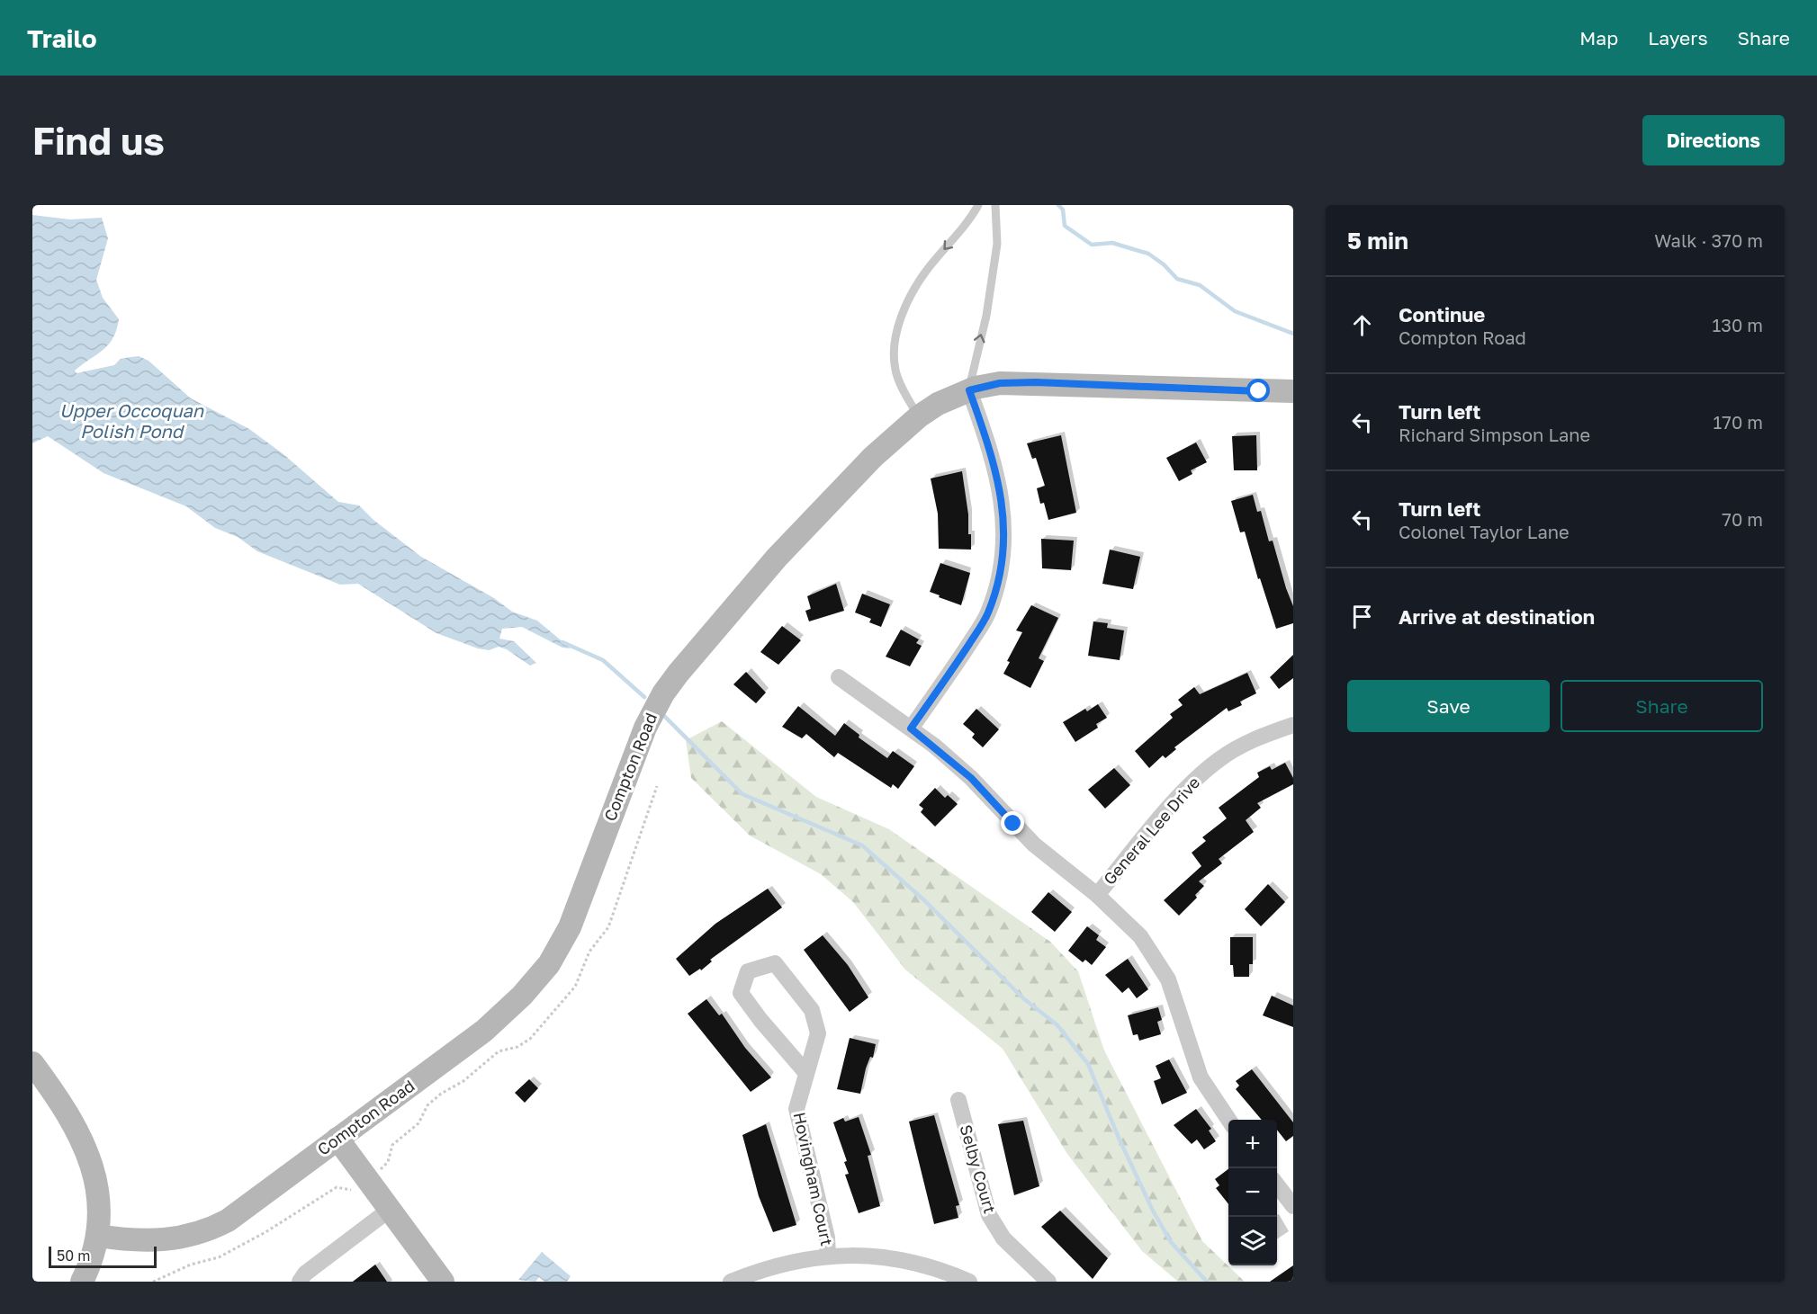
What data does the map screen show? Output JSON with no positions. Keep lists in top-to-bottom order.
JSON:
{
  "streets": {
    "street": [
      "Compton Road",
      "General Lee Drive",
      "Selby Court",
      "Hovingham Court"
    ]
  },
  "water": ["Upper Occoquan Polish Pond"],
  "scale_bar": "50 m",
  "page": {
    "header": "Trailo",
    "nav": ["Map", "Layers", "Share"],
    "buttons": [
      "Directions",
      ["Save", "Share"]
    ],
    "title": "Find us",
    "heading": ["5 min", "Walk · 370 m"],
    "list": [
      ["Continue", "Compton Road", "130 m"],
      ["Turn left", "Richard Simpson Lane", "170 m"],
      ["Turn left", "Colonel Taylor Lane", "70 m"],
      "Arrive at destination"
    ],
    "map_buttons": ["+", "−"],
    "scale": "50 m"
  }
}
